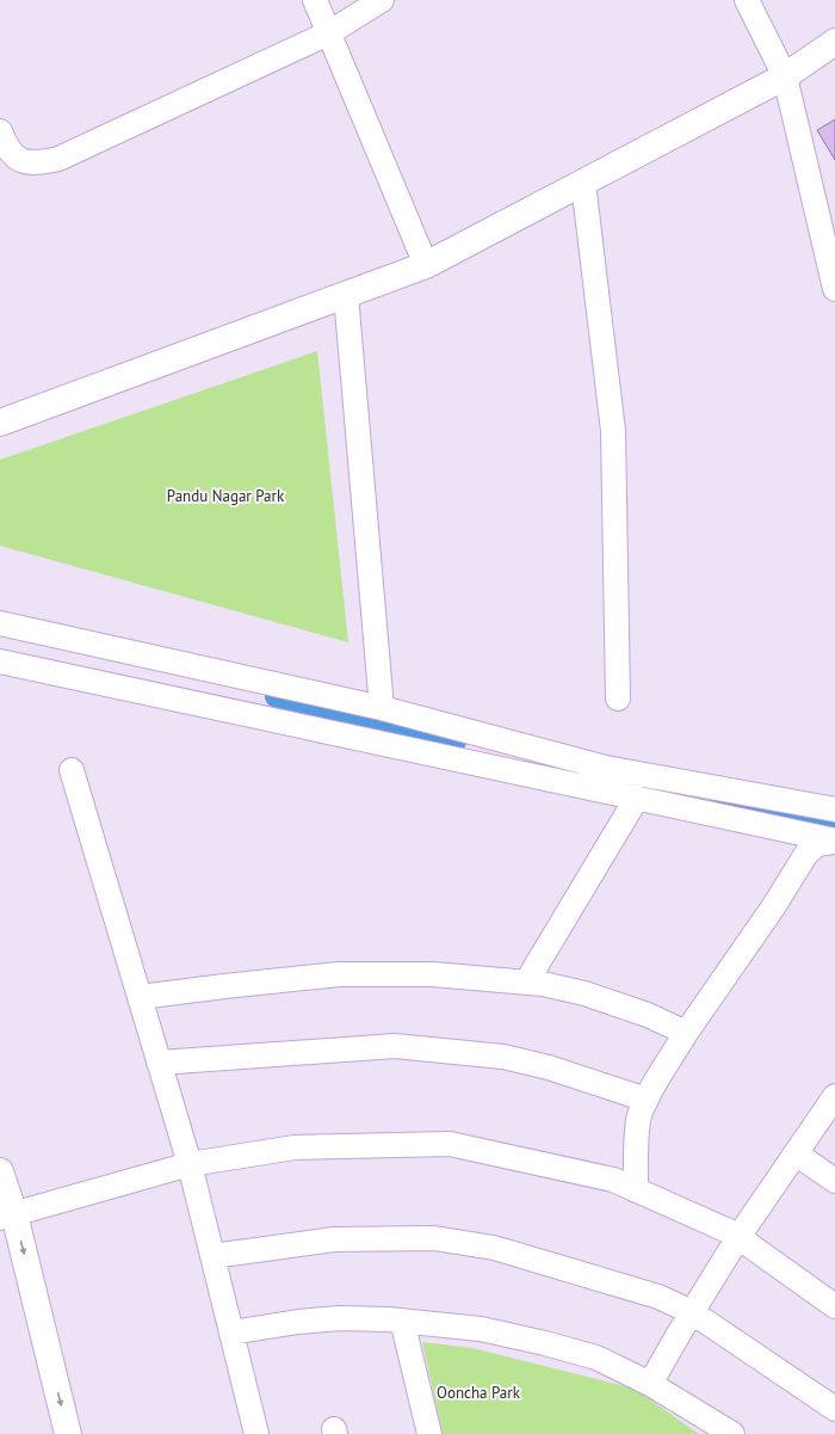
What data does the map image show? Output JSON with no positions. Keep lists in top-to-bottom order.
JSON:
{
  "parks": ["Pandu Nagar Park", "Ooncha Park"]
}
